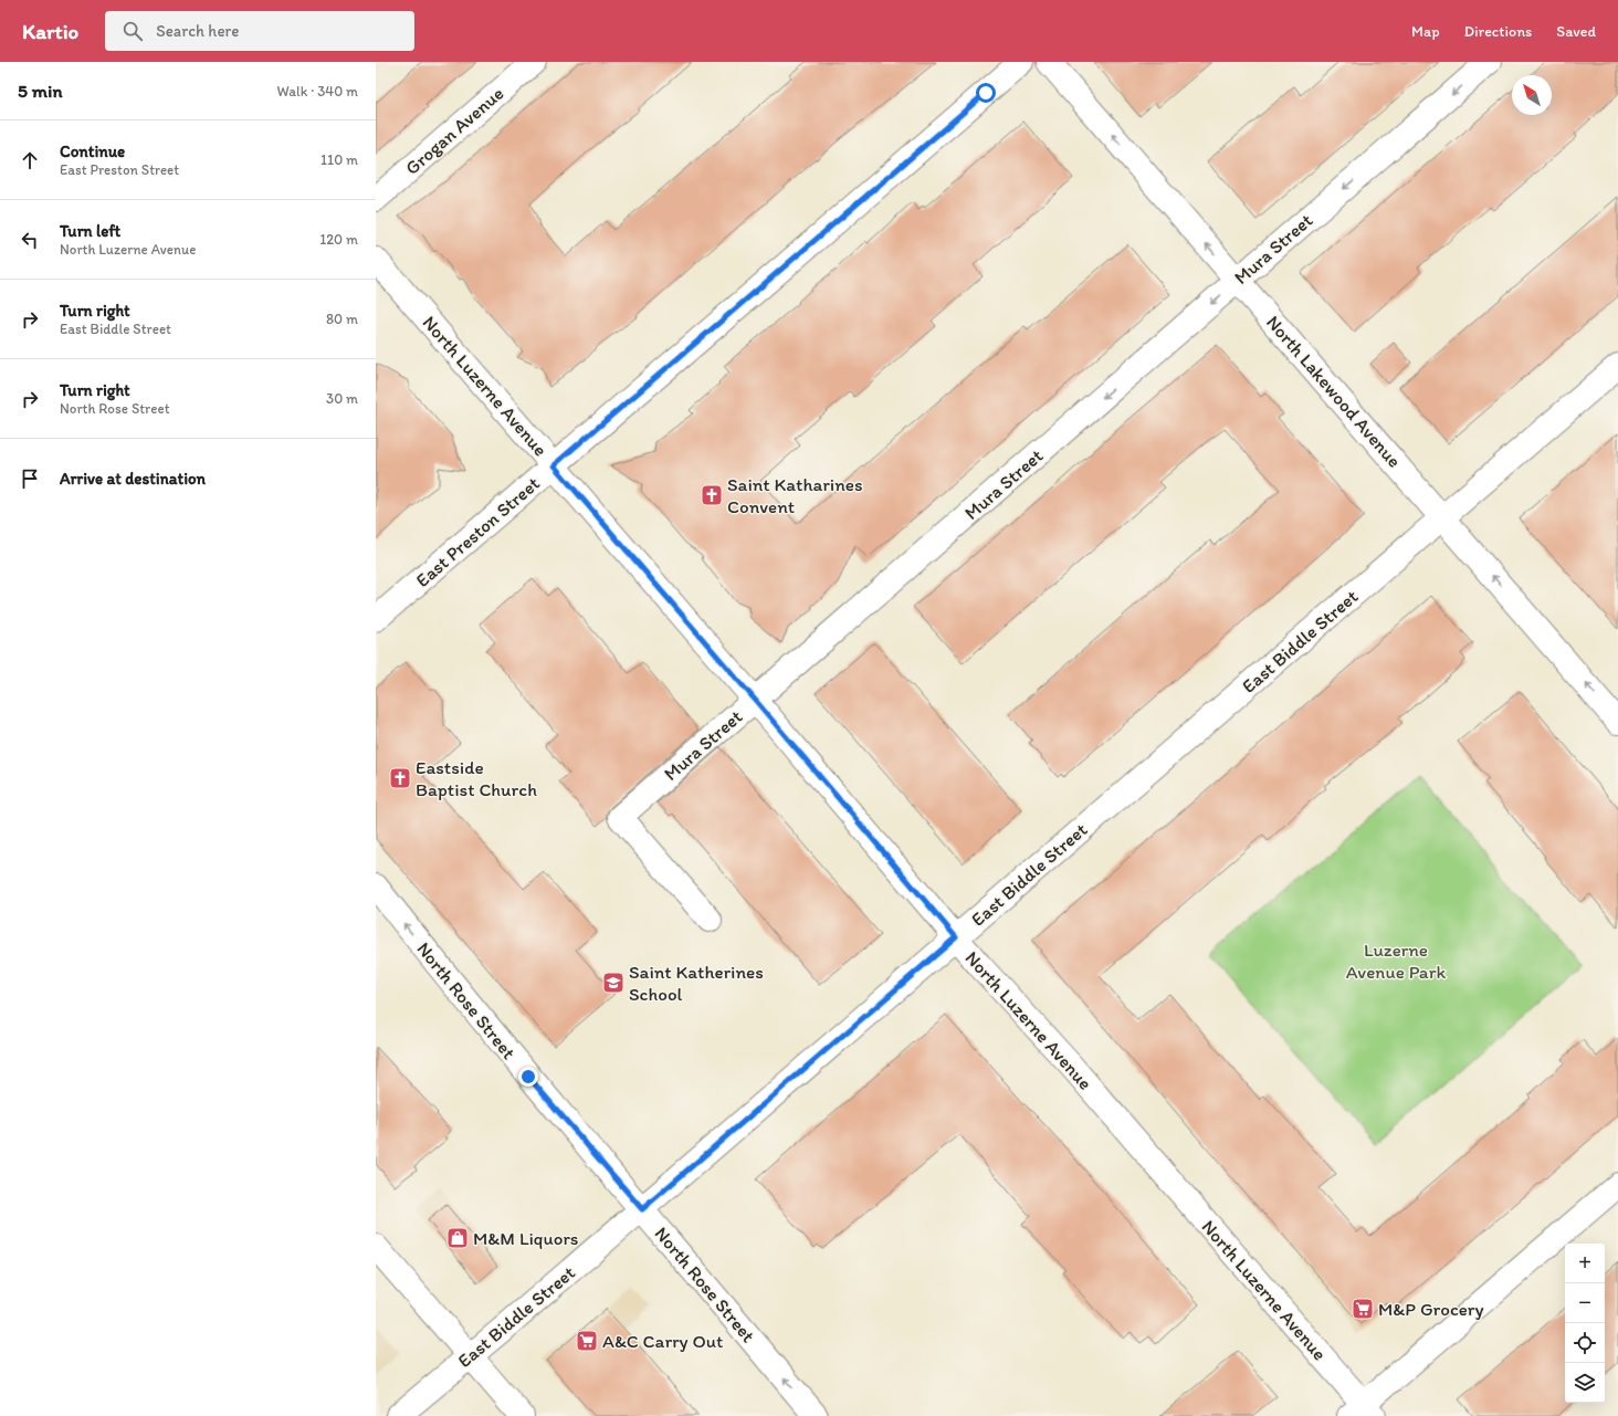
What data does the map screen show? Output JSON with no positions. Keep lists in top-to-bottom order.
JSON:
{
  "streets": {
    "street": [
      "Grogan Avenue",
      "Mura Street",
      "North Luzerne Avenue",
      "North Lakewood Avenue",
      "East Preston Street",
      "East Biddle Street",
      "North Rose Street"
    ]
  },
  "crossings": [
    ["Mura Street", "North Luzerne Avenue"],
    ["Mura Street", "North Lakewood Avenue"],
    ["North Luzerne Avenue", "East Preston Street"],
    ["North Luzerne Avenue", "East Biddle Street"],
    ["North Lakewood Avenue", "East Biddle Street"],
    ["East Biddle Street", "North Rose Street"]
  ],
  "one_way": ["Mura Street", "North Lakewood Avenue", "North Rose Street"],
  "parks": ["Luzerne Avenue Park"],
  "places": {
    "church": ["Saint Katharines Convent", "Eastside Baptist Church"],
    "school or university": ["Saint Katherines School"],
    "shop": ["M&M Liquors"],
    "supermarket": ["M&P Grocery", "A&C Carry Out"]
  },
  "north": "top left",
  "page": {
    "header": "Kartio",
    "search": "Search here",
    "nav": ["Map", "Directions", "Saved"],
    "heading": ["5 min", "Walk · 340 m"],
    "list": [
      ["Continue", "East Preston Street", "110 m"],
      ["Turn left", "North Luzerne Avenue", "120 m"],
      ["Turn right", "East Biddle Street", "80 m"],
      ["Turn right", "North Rose Street", "30 m"],
      "Arrive at destination"
    ],
    "map_buttons": ["+", "−"]
  }
}
